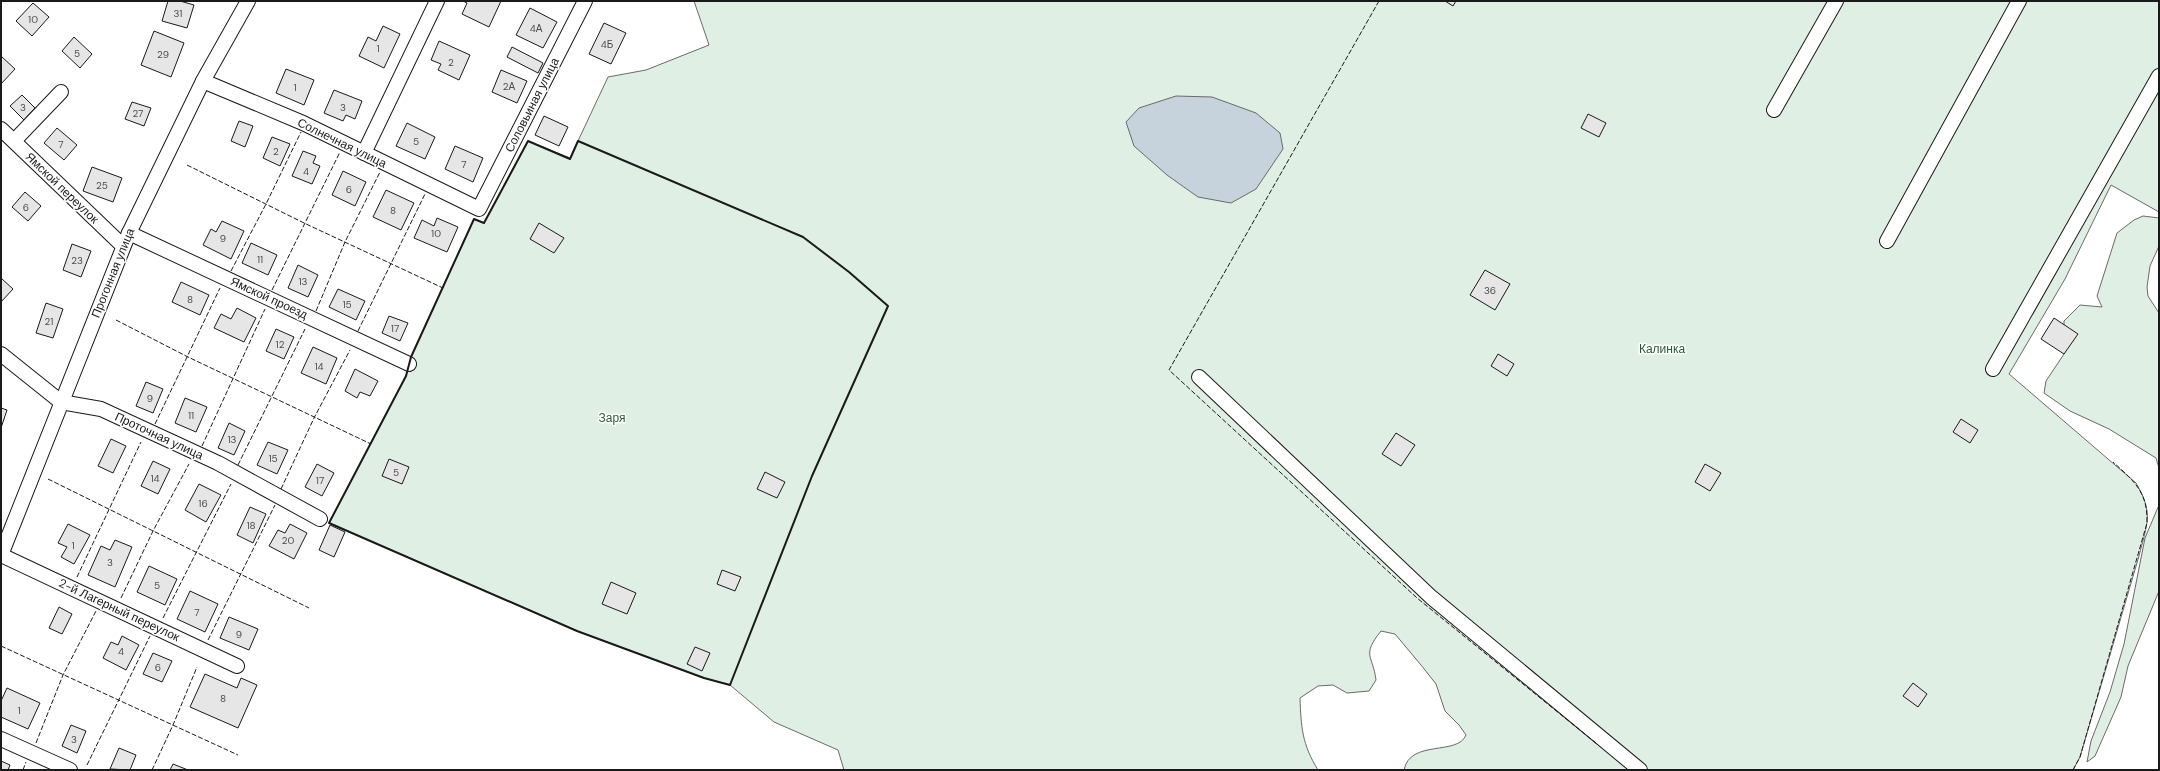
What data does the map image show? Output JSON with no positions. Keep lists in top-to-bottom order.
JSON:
{
  "streets": {
    "street": [
      "Соловьиная улица",
      "Солнечная улица",
      "Ямской переулок",
      "Прогонная улица",
      "Ямской проезд",
      "Проточная улица",
      "2-й Лагерный переулок"
    ]
  },
  "crossings": [
    ["Соловьиная улица", "Солнечная улица"],
    ["Солнечная улица", "Прогонная улица"],
    ["Ямской переулок", "Прогонная улица"],
    ["Прогонная улица", "Ямской проезд"],
    ["Прогонная улица", "Проточная улица"],
    ["Прогонная улица", "2-й Лагерный переулок"]
  ],
  "parks": ["Калинка", "Заря"],
  "house_numbers": [
    "31",
    "10",
    "4А",
    "4Б",
    "1",
    "5",
    "29",
    "2",
    "2А",
    "1",
    "3",
    "3",
    "27",
    "5",
    "7",
    "2",
    "7",
    "4",
    "25",
    "6",
    "6",
    "8",
    "10",
    "9",
    "11",
    "23",
    "13",
    "36",
    "8",
    "15",
    "21",
    "17",
    "12",
    "14",
    "9",
    "11",
    "13",
    "15",
    "5",
    "14",
    "17",
    "16",
    "18",
    "20",
    "1",
    "3",
    "5",
    "7",
    "9",
    "4",
    "6",
    "8",
    "1",
    "3"
  ]
}
